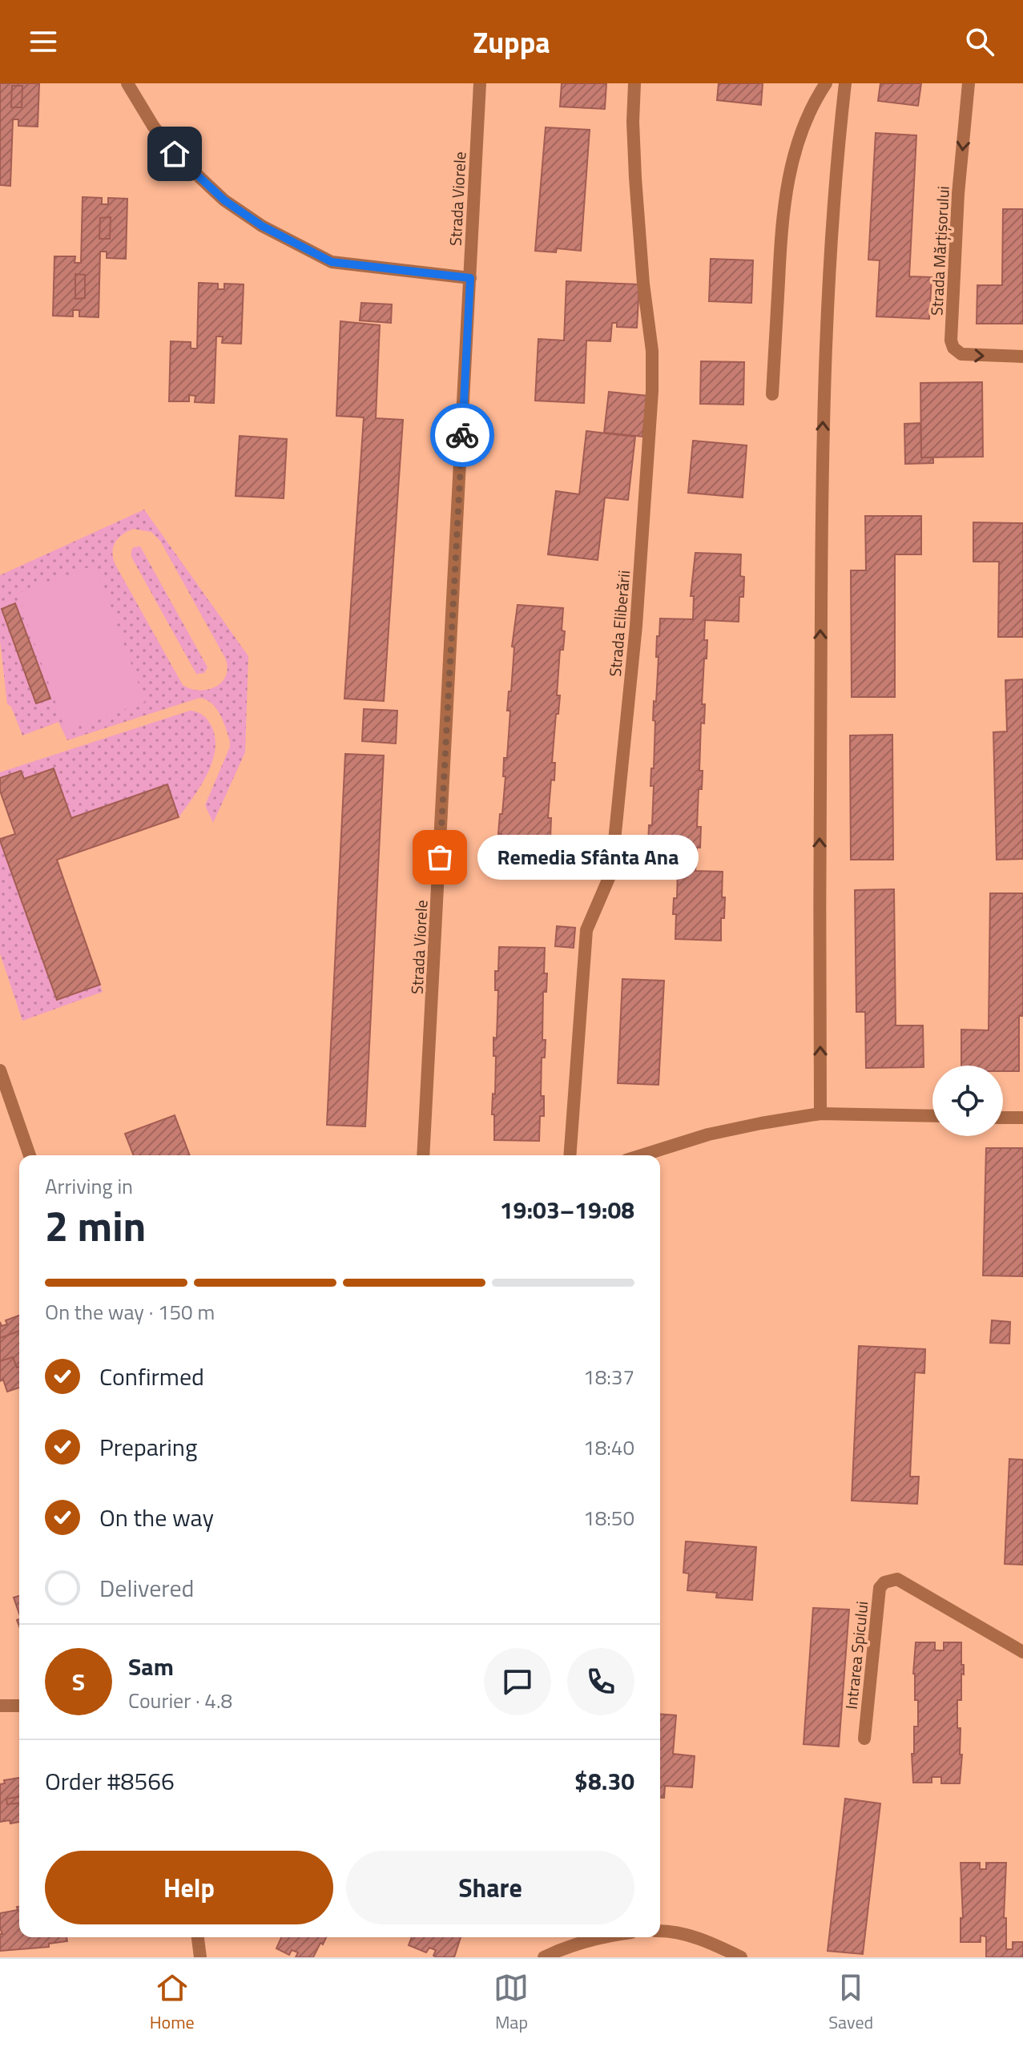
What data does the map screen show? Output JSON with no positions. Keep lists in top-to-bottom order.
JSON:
{
  "streets": {
    "street": [
      "Strada Viorele",
      "Strada Mărțișorului",
      "Strada Eliberării",
      "Intrarea Spicului"
    ]
  },
  "one_way": ["Strada Mărțișorului"],
  "places": ["Remedia Sfânta Ana"],
  "page": {
    "header": "Zuppa",
    "bubble": "Remedia Sfânta Ana",
    "heading": ["2 min", "Arriving in", "19:03–19:08"],
    "panel": [
      "Sam",
      "Courier · 4.8",
      "Order #8566",
      "$8.30"
    ],
    "bar": "On the way · 150 m",
    "list": [
      ["Confirmed", "18:37"],
      ["Preparing", "18:40"],
      ["On the way", "18:50"],
      "Delivered"
    ],
    "round": "S",
    "buttons": ["Help", "Share"],
    "tabs": ["Home", "Map", "Saved"]
  }
}
